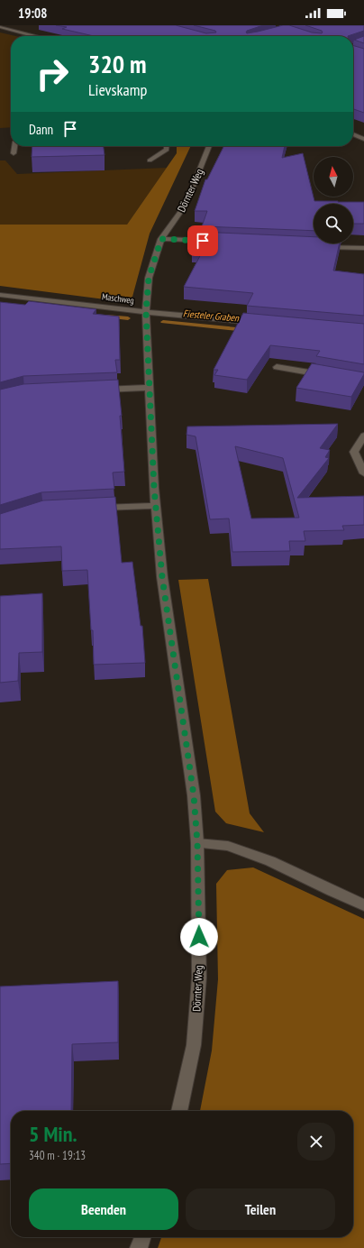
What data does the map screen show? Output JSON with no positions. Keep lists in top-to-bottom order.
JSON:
{
  "streets": {
    "street": ["Dörnter Weg", "Maschweg"]
  },
  "crossings": [
    ["Dörnter Weg", "Maschweg"]
  ],
  "water": ["Fiesteler Graben"],
  "north": "top",
  "page": {
    "status": "19:08",
    "turn": ["320 m", "Lievskamp"],
    "then": "Dann",
    "heading": ["5 Min.", "340 m · 19:13"],
    "buttons": ["Beenden", "Teilen"]
  }
}
